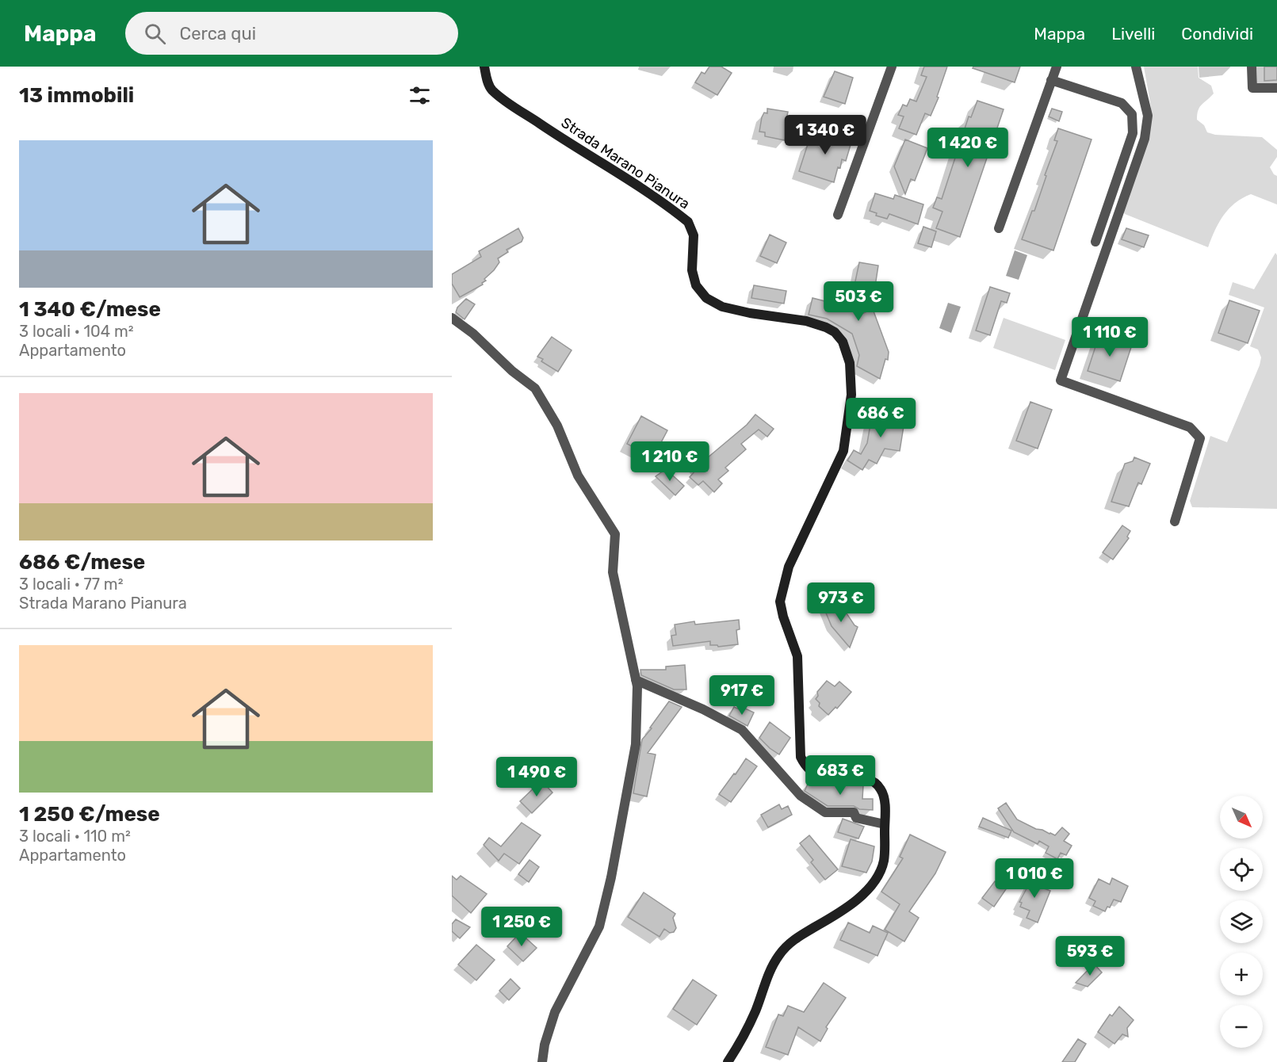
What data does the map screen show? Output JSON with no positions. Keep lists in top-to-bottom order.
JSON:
{
  "streets": {
    "street": ["Strada Marano Pianura"]
  },
  "north": "bottom right",
  "page": {
    "header": "Mappa",
    "search": "Cerca qui",
    "nav": ["Mappa", "Livelli", "Condividi"],
    "heading": "13 immobili",
    "price": [
      "1 340 €",
      "1 420 €",
      "503 €",
      "1 110 €",
      "686 €",
      "1 210 €",
      "973 €",
      "917 €",
      "683 €",
      "1 490 €",
      "1 010 €",
      "1 250 €",
      "593 €"
    ],
    "list": [
      {
        "name": "1 340 €/mese",
        "note": "3 locali · 104 m² · Appartamento"
      },
      {
        "name": "686 €/mese",
        "note": "3 locali · 77 m² · Strada Marano Pianura"
      },
      {
        "name": "1 250 €/mese",
        "note": "3 locali · 110 m² · Appartamento"
      }
    ],
    "map_buttons": ["+", "−"]
  }
}
